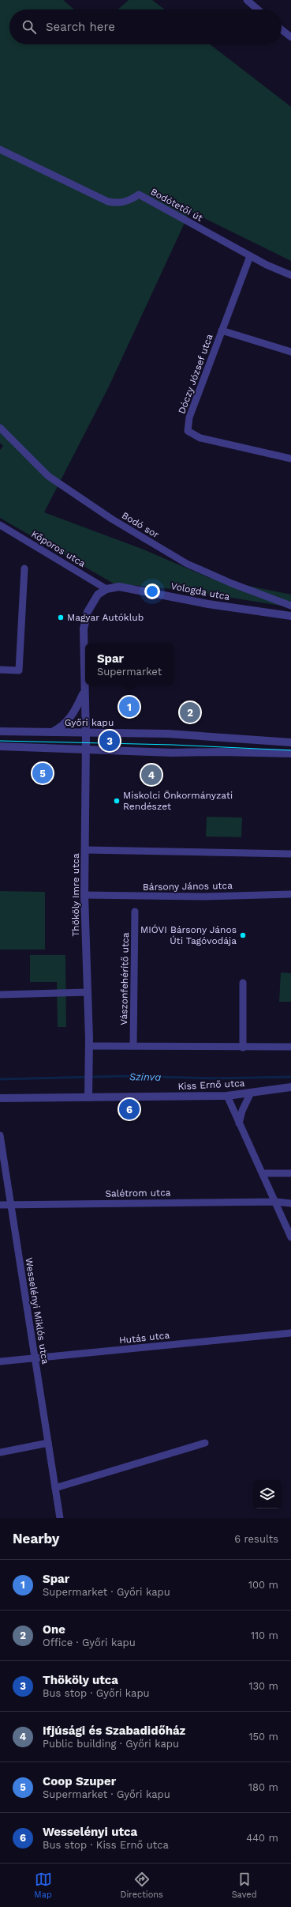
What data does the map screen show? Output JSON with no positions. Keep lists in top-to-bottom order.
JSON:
{
  "streets": {
    "street": [
      "Bodótetői út",
      "Dóczy József utca",
      "Bodó sor",
      "Kőporos utca",
      "Vologda utca",
      "Győri kapu",
      "Bársony János utca",
      "Thököly Imre utca",
      "Vászonfehérítő utca",
      "Kiss Ernő utca",
      "Salétrom utca",
      "Wesselényi Miklós utca",
      "Hutás utca"
    ]
  },
  "crossings": [
    ["Bodótetői út", "Dóczy József utca"],
    ["Kőporos utca", "Vologda utca"],
    ["Kőporos utca", "Thököly Imre utca"],
    ["Vologda utca", "Thököly Imre utca"],
    ["Győri kapu", "Thököly Imre utca"],
    ["Bársony János utca", "Thököly Imre utca"],
    ["Thököly Imre utca", "Kiss Ernő utca"],
    ["Salétrom utca", "Wesselényi Miklós utca"],
    ["Wesselényi Miklós utca", "Hutás utca"]
  ],
  "water": ["Szinva"],
  "places": ["Magyar Autóklub", "Miskolci Önkormányzati Rendészet", "MIÓVI Bársony János Úti Tagóvodája"],
  "page": {
    "search": "Search here",
    "popup": ["Spar", "Supermarket"],
    "pins": [
      "1",
      "2",
      "3",
      "5",
      "4",
      "6"
    ],
    "heading": ["Nearby", "6 results"],
    "list": [
      {
        "mark": "1",
        "name": "Spar",
        "note": "Supermarket · Győri kapu",
        "value": "100 m"
      },
      {
        "mark": "2",
        "name": "One",
        "note": "Office · Győri kapu",
        "value": "110 m"
      },
      {
        "mark": "3",
        "name": "Thököly utca",
        "note": "Bus stop · Győri kapu",
        "value": "130 m"
      },
      {
        "mark": "4",
        "name": "Ifjúsági és Szabadidőház",
        "note": "Public building · Győri kapu",
        "value": "150 m"
      },
      {
        "mark": "5",
        "name": "Coop Szuper",
        "note": "Supermarket · Győri kapu",
        "value": "180 m"
      },
      {
        "mark": "6",
        "name": "Wesselényi utca",
        "note": "Bus stop · Kiss Ernő utca",
        "value": "440 m"
      }
    ],
    "nav": ["Map", "Directions", "Saved"]
  }
}
